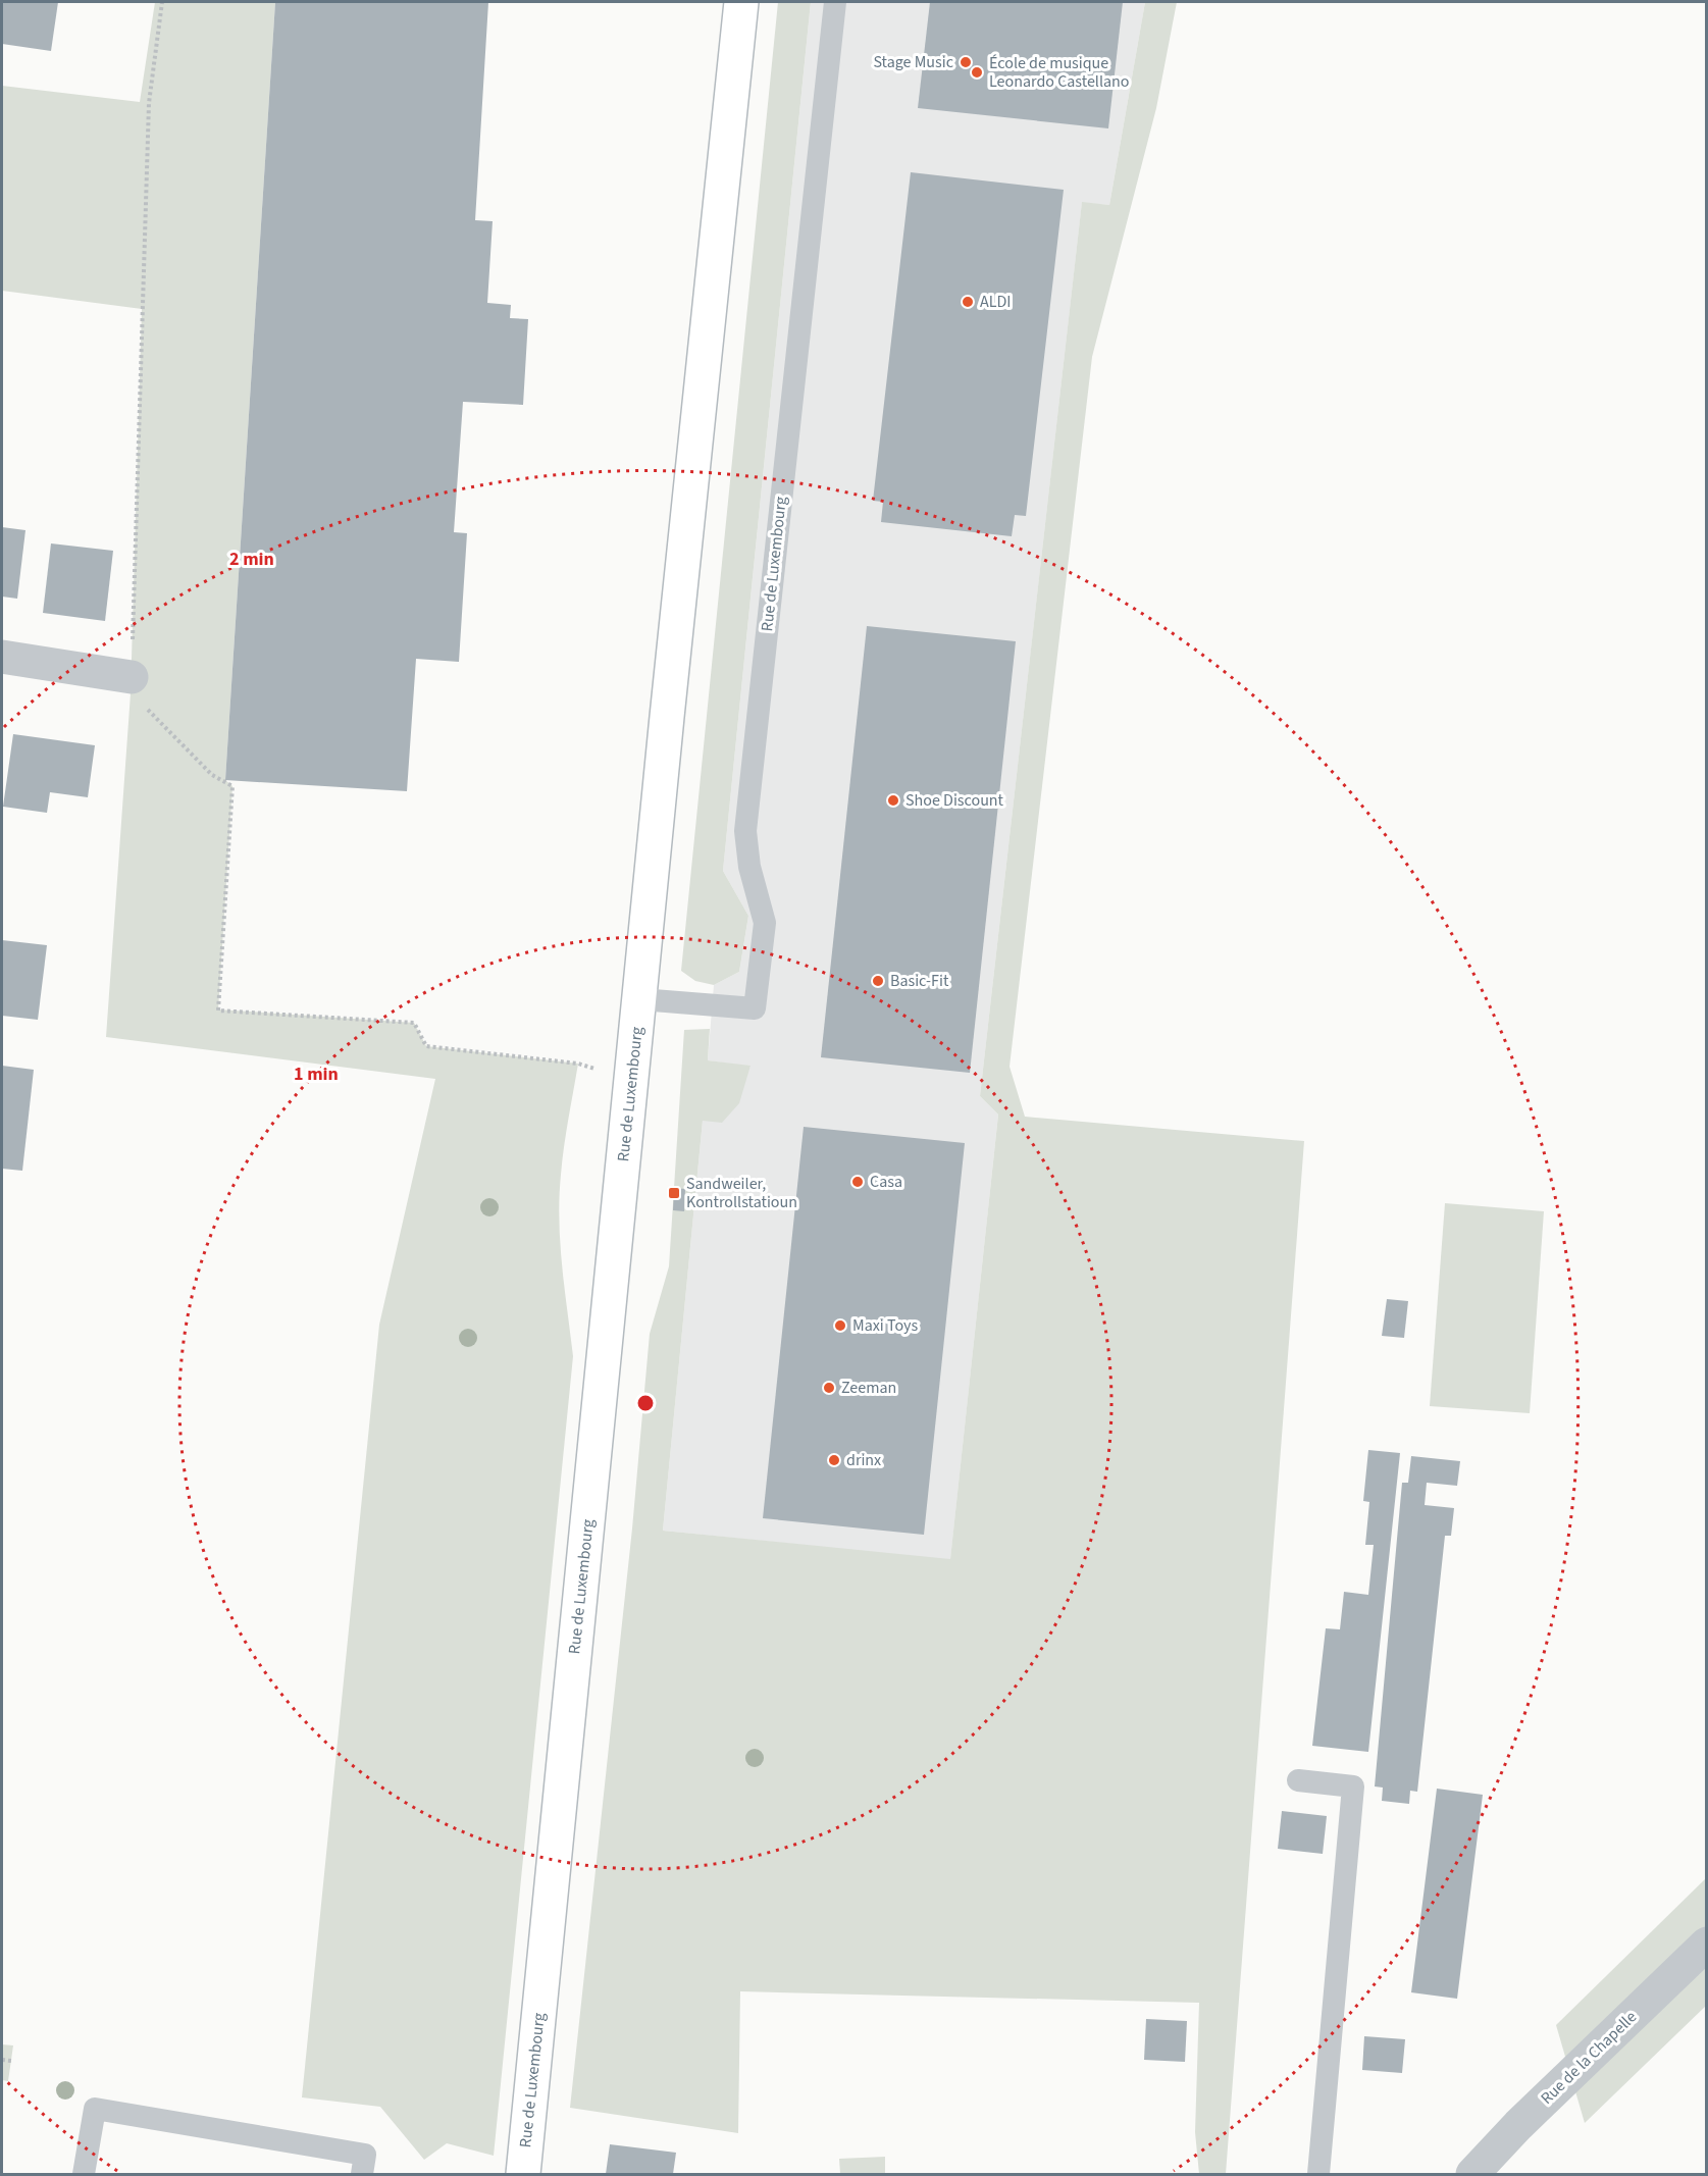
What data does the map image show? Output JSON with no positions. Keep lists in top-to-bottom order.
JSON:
{
  "streets": {
    "main road": ["Rue de Luxembourg"],
    "street": ["Rue de la Chapelle"]
  },
  "places": {
    "other": [
      "Stage Music",
      "École de musique Leonardo Castellano",
      "ALDI",
      "Shoe Discount",
      "Basic-Fit",
      "Casa",
      "Maxi Toys",
      "Zeeman",
      "drinx"
    ],
    "transit": ["Sandweiler, Kontrollstatioun"]
  },
  "rings": ["2 min", "1 min"]
}
